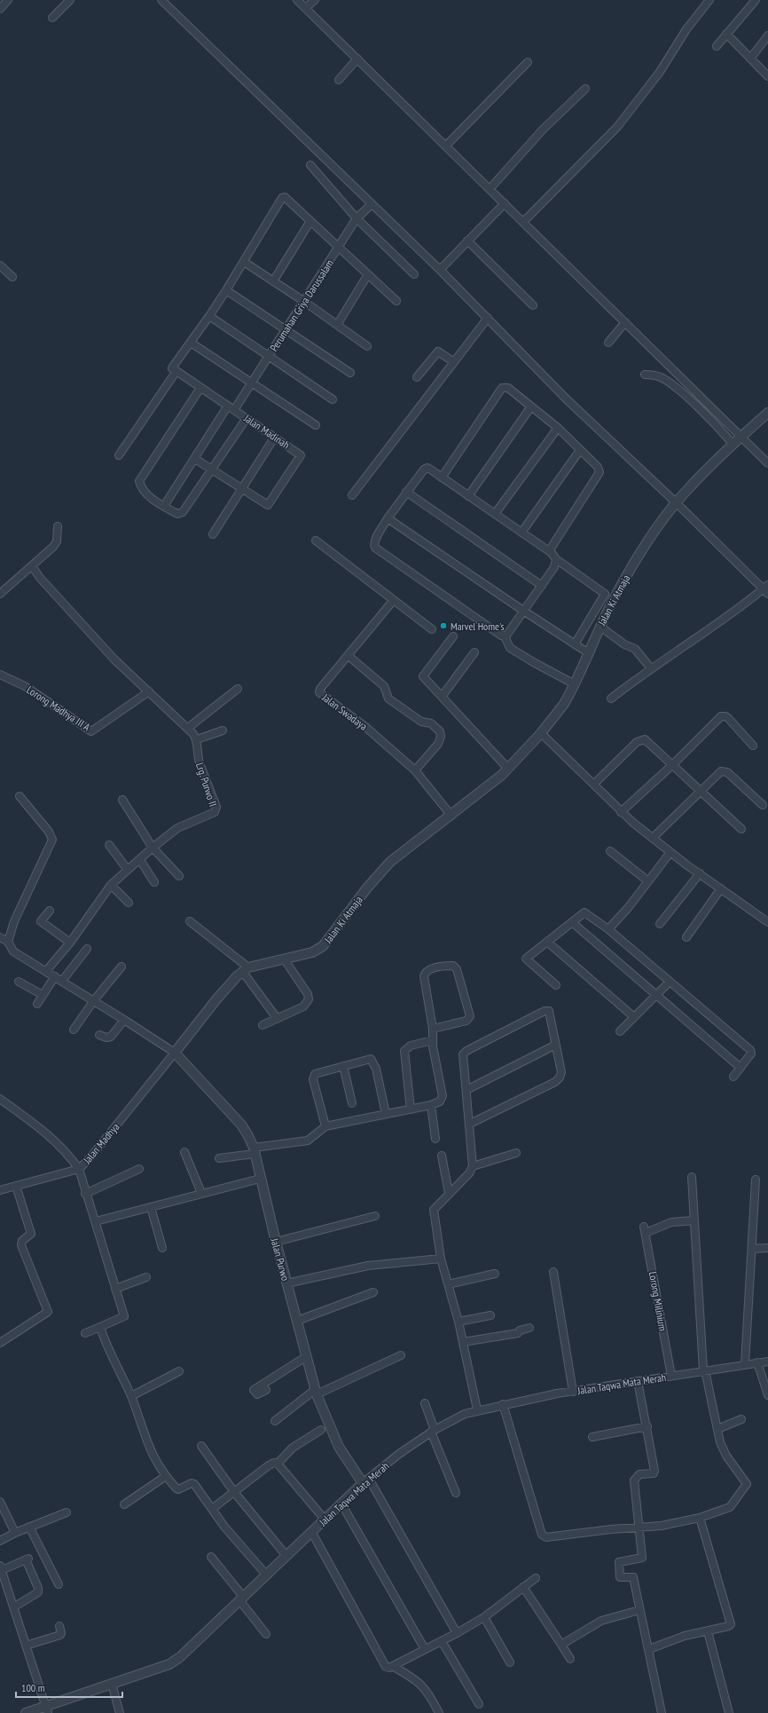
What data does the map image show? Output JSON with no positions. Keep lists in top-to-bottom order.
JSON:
{
  "streets": {
    "street": [
      "Perumahan Griya Darussalam",
      "Jalan Madinah",
      "Jalan Ki Atmaja",
      "Lorong Madhya III A",
      "Jalan Swadaya",
      "Lrg. Purwo II",
      "Jalan Madhya",
      "Jalan Purwo",
      "Lorong Milinium",
      "Jalan Taqwa Mata Merah"
    ]
  },
  "crossings": [
    ["Perumahan Griya Darussalam", "Jalan Madinah"],
    ["Jalan Ki Atmaja", "Jalan Swadaya"],
    ["Jalan Madhya", "Jalan Purwo"],
    ["Jalan Purwo", "Jalan Taqwa Mata Merah"],
    ["Lorong Milinium", "Jalan Taqwa Mata Merah"]
  ],
  "places": ["Marvel Home's"],
  "scale_bar": "100 m"
}
